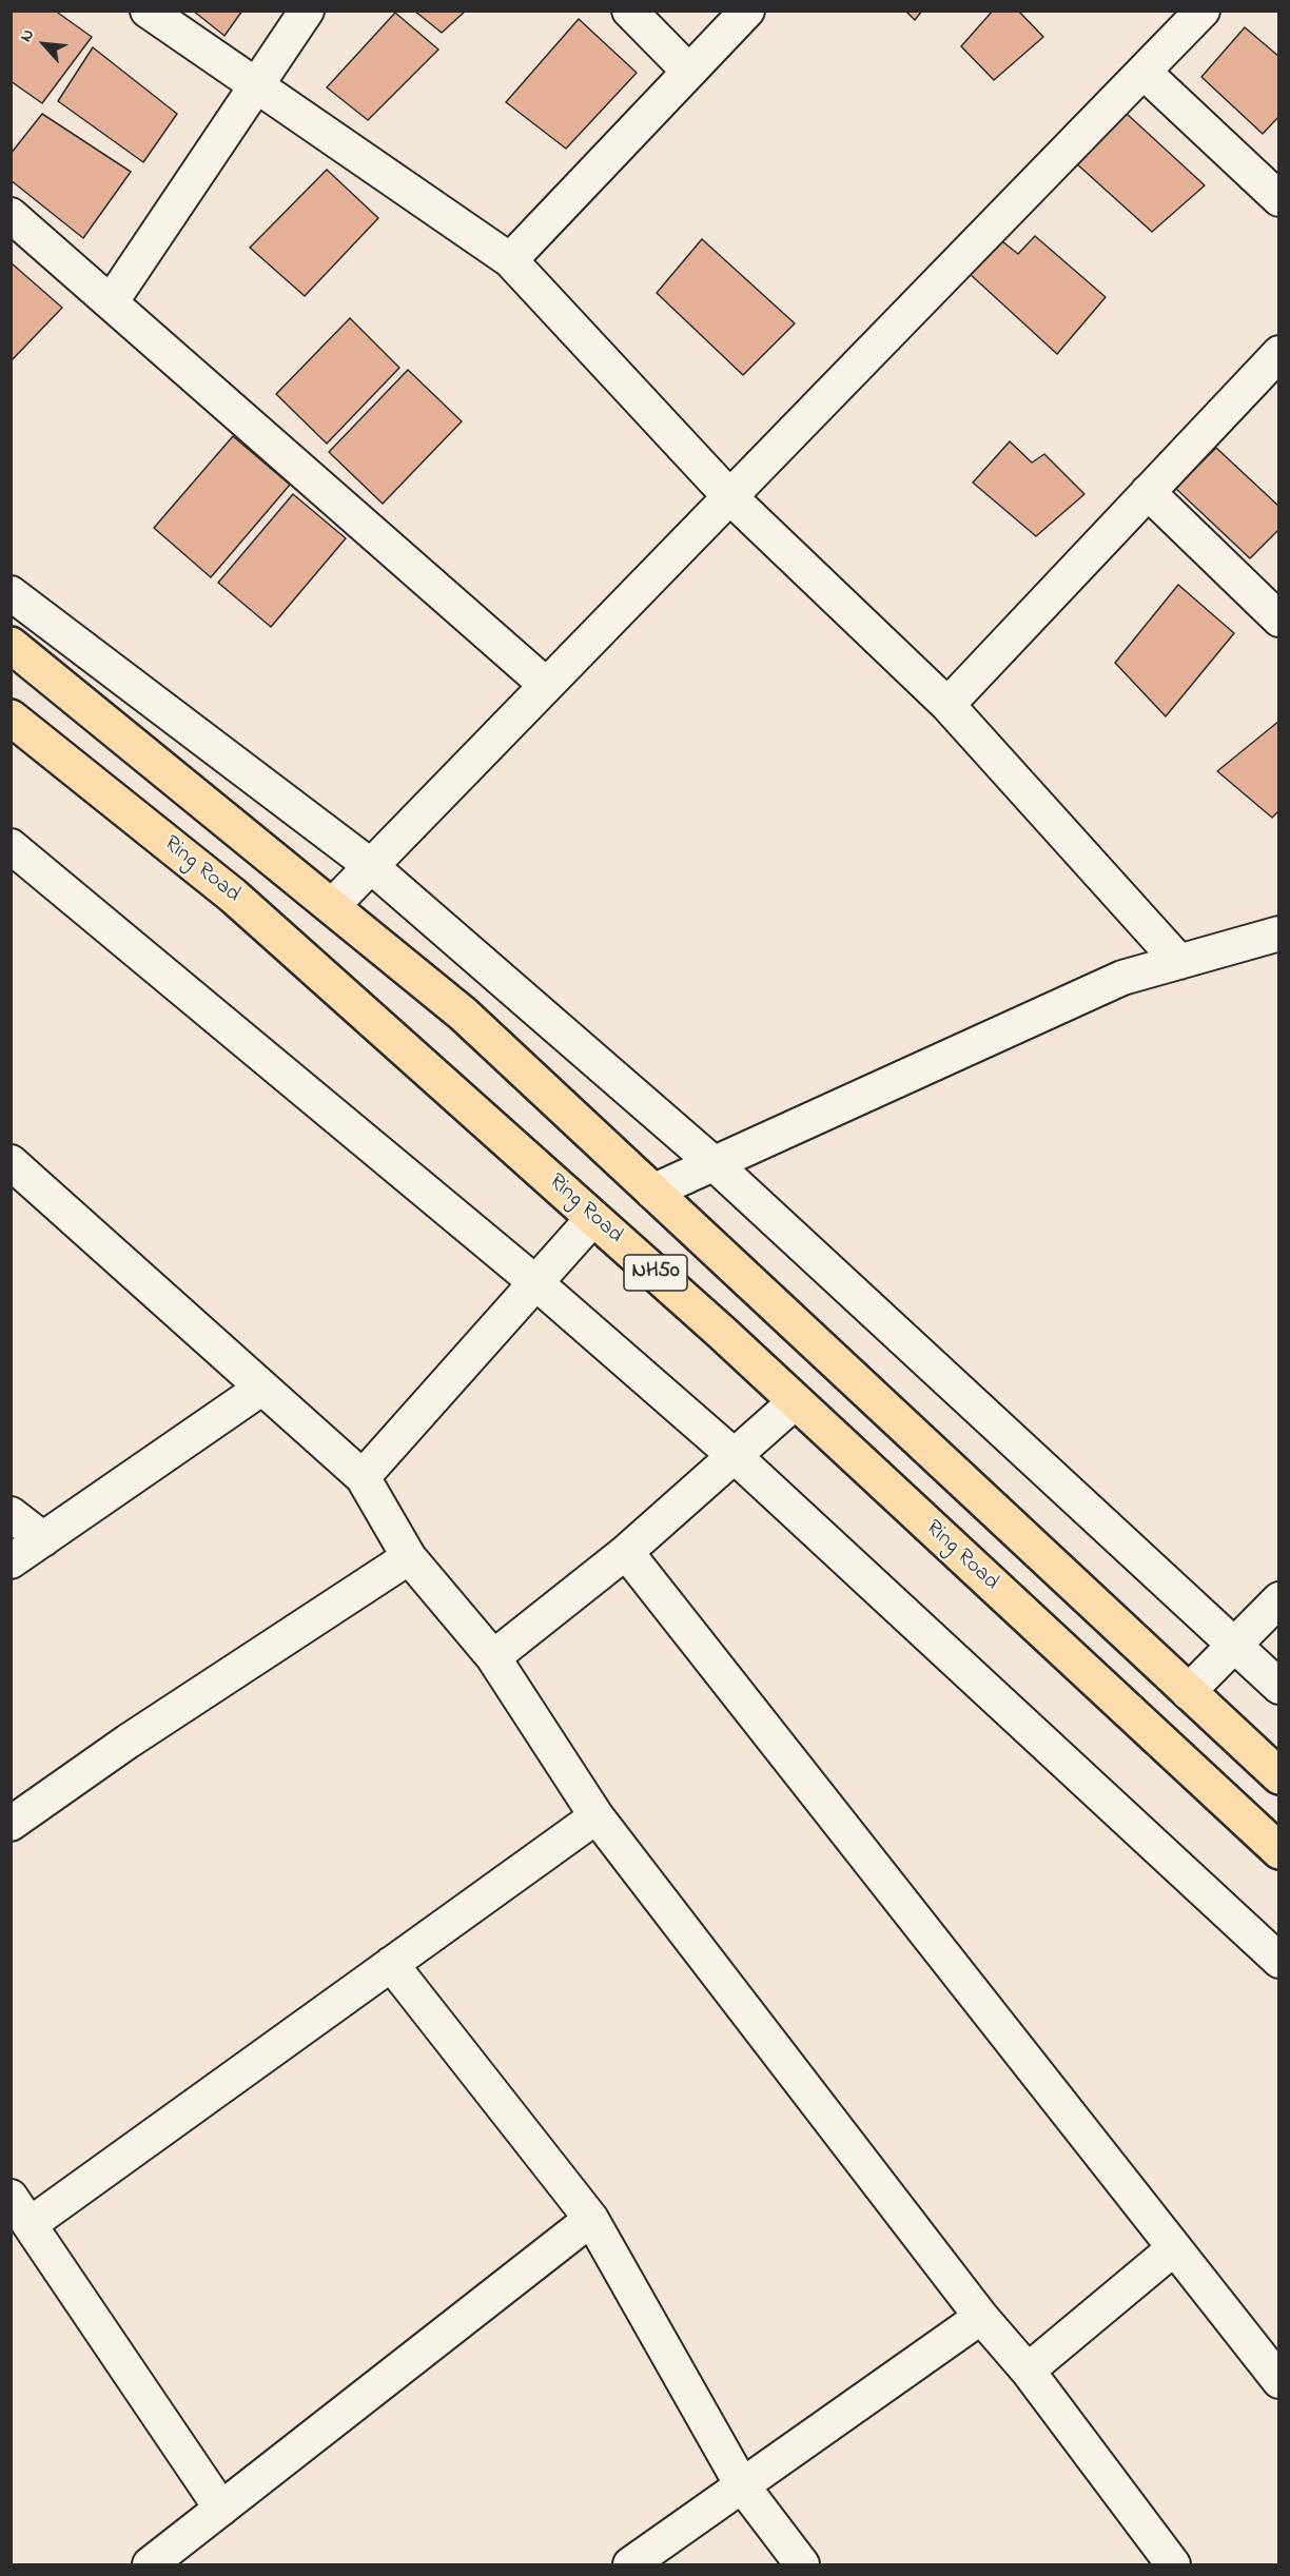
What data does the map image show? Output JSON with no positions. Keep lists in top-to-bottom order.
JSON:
{
  "streets": {
    "highway": ["Ring Road", "NH50"]
  },
  "north": "top left"
}
